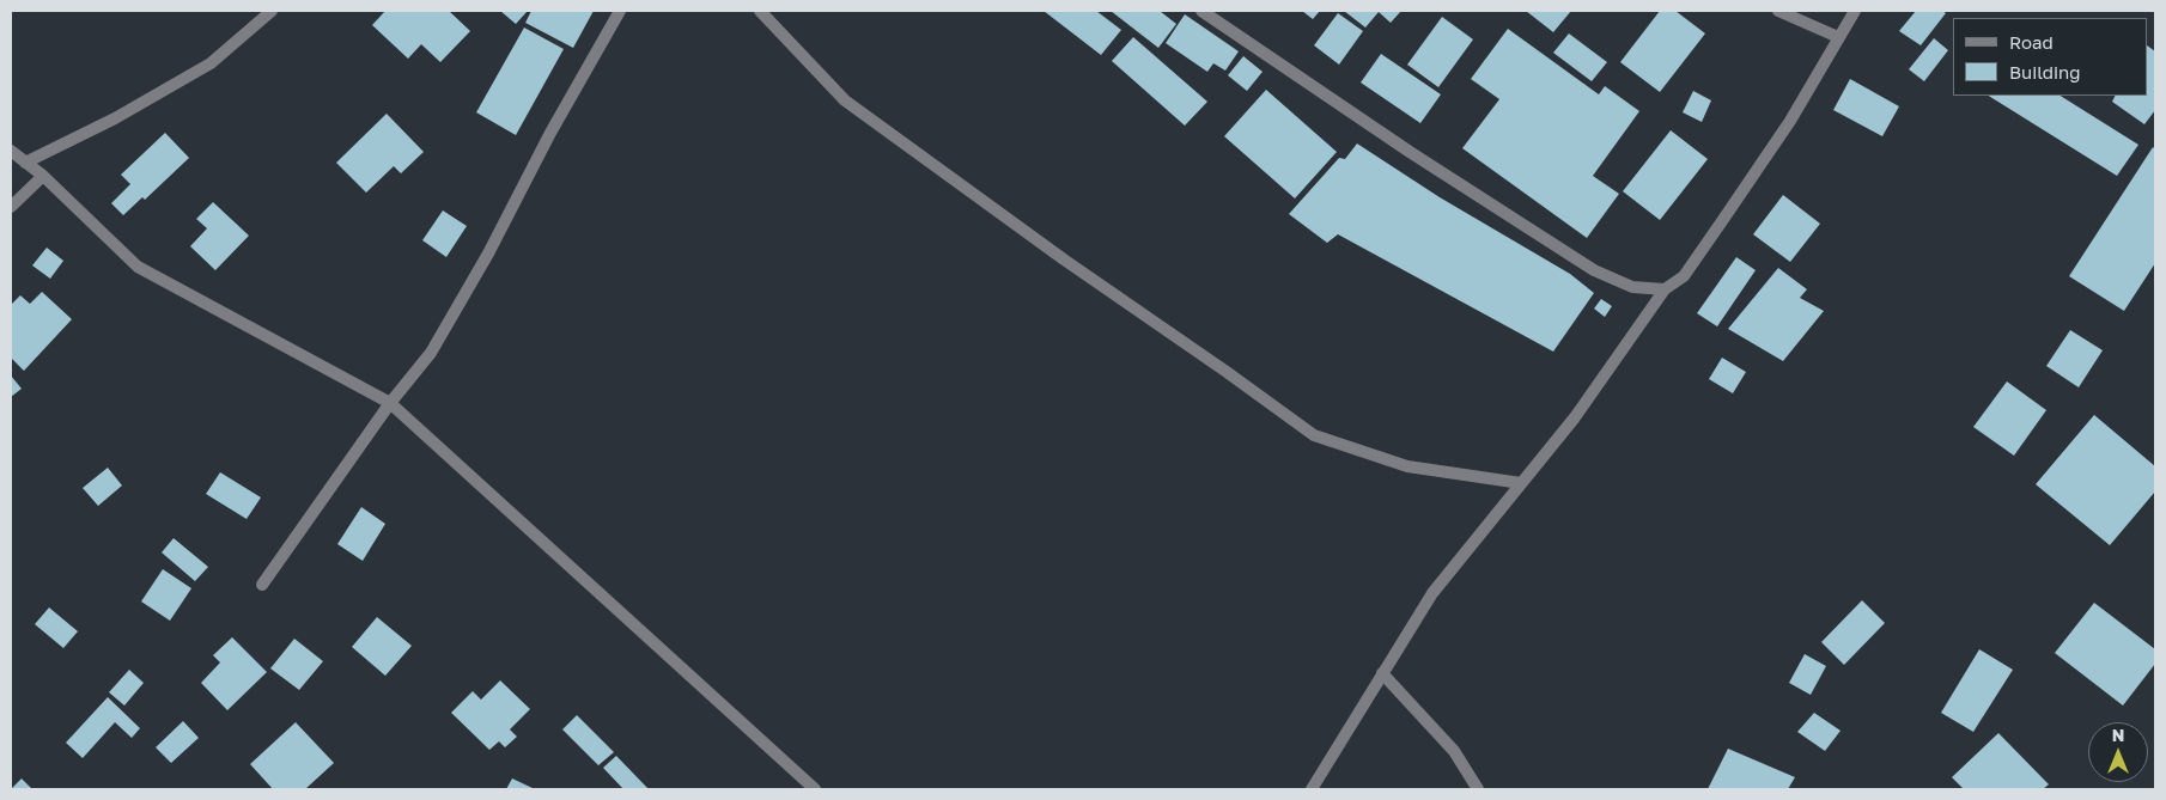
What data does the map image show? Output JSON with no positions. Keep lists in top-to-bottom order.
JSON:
{
  "legend": ["Road", "Building"],
  "north": "top"
}
